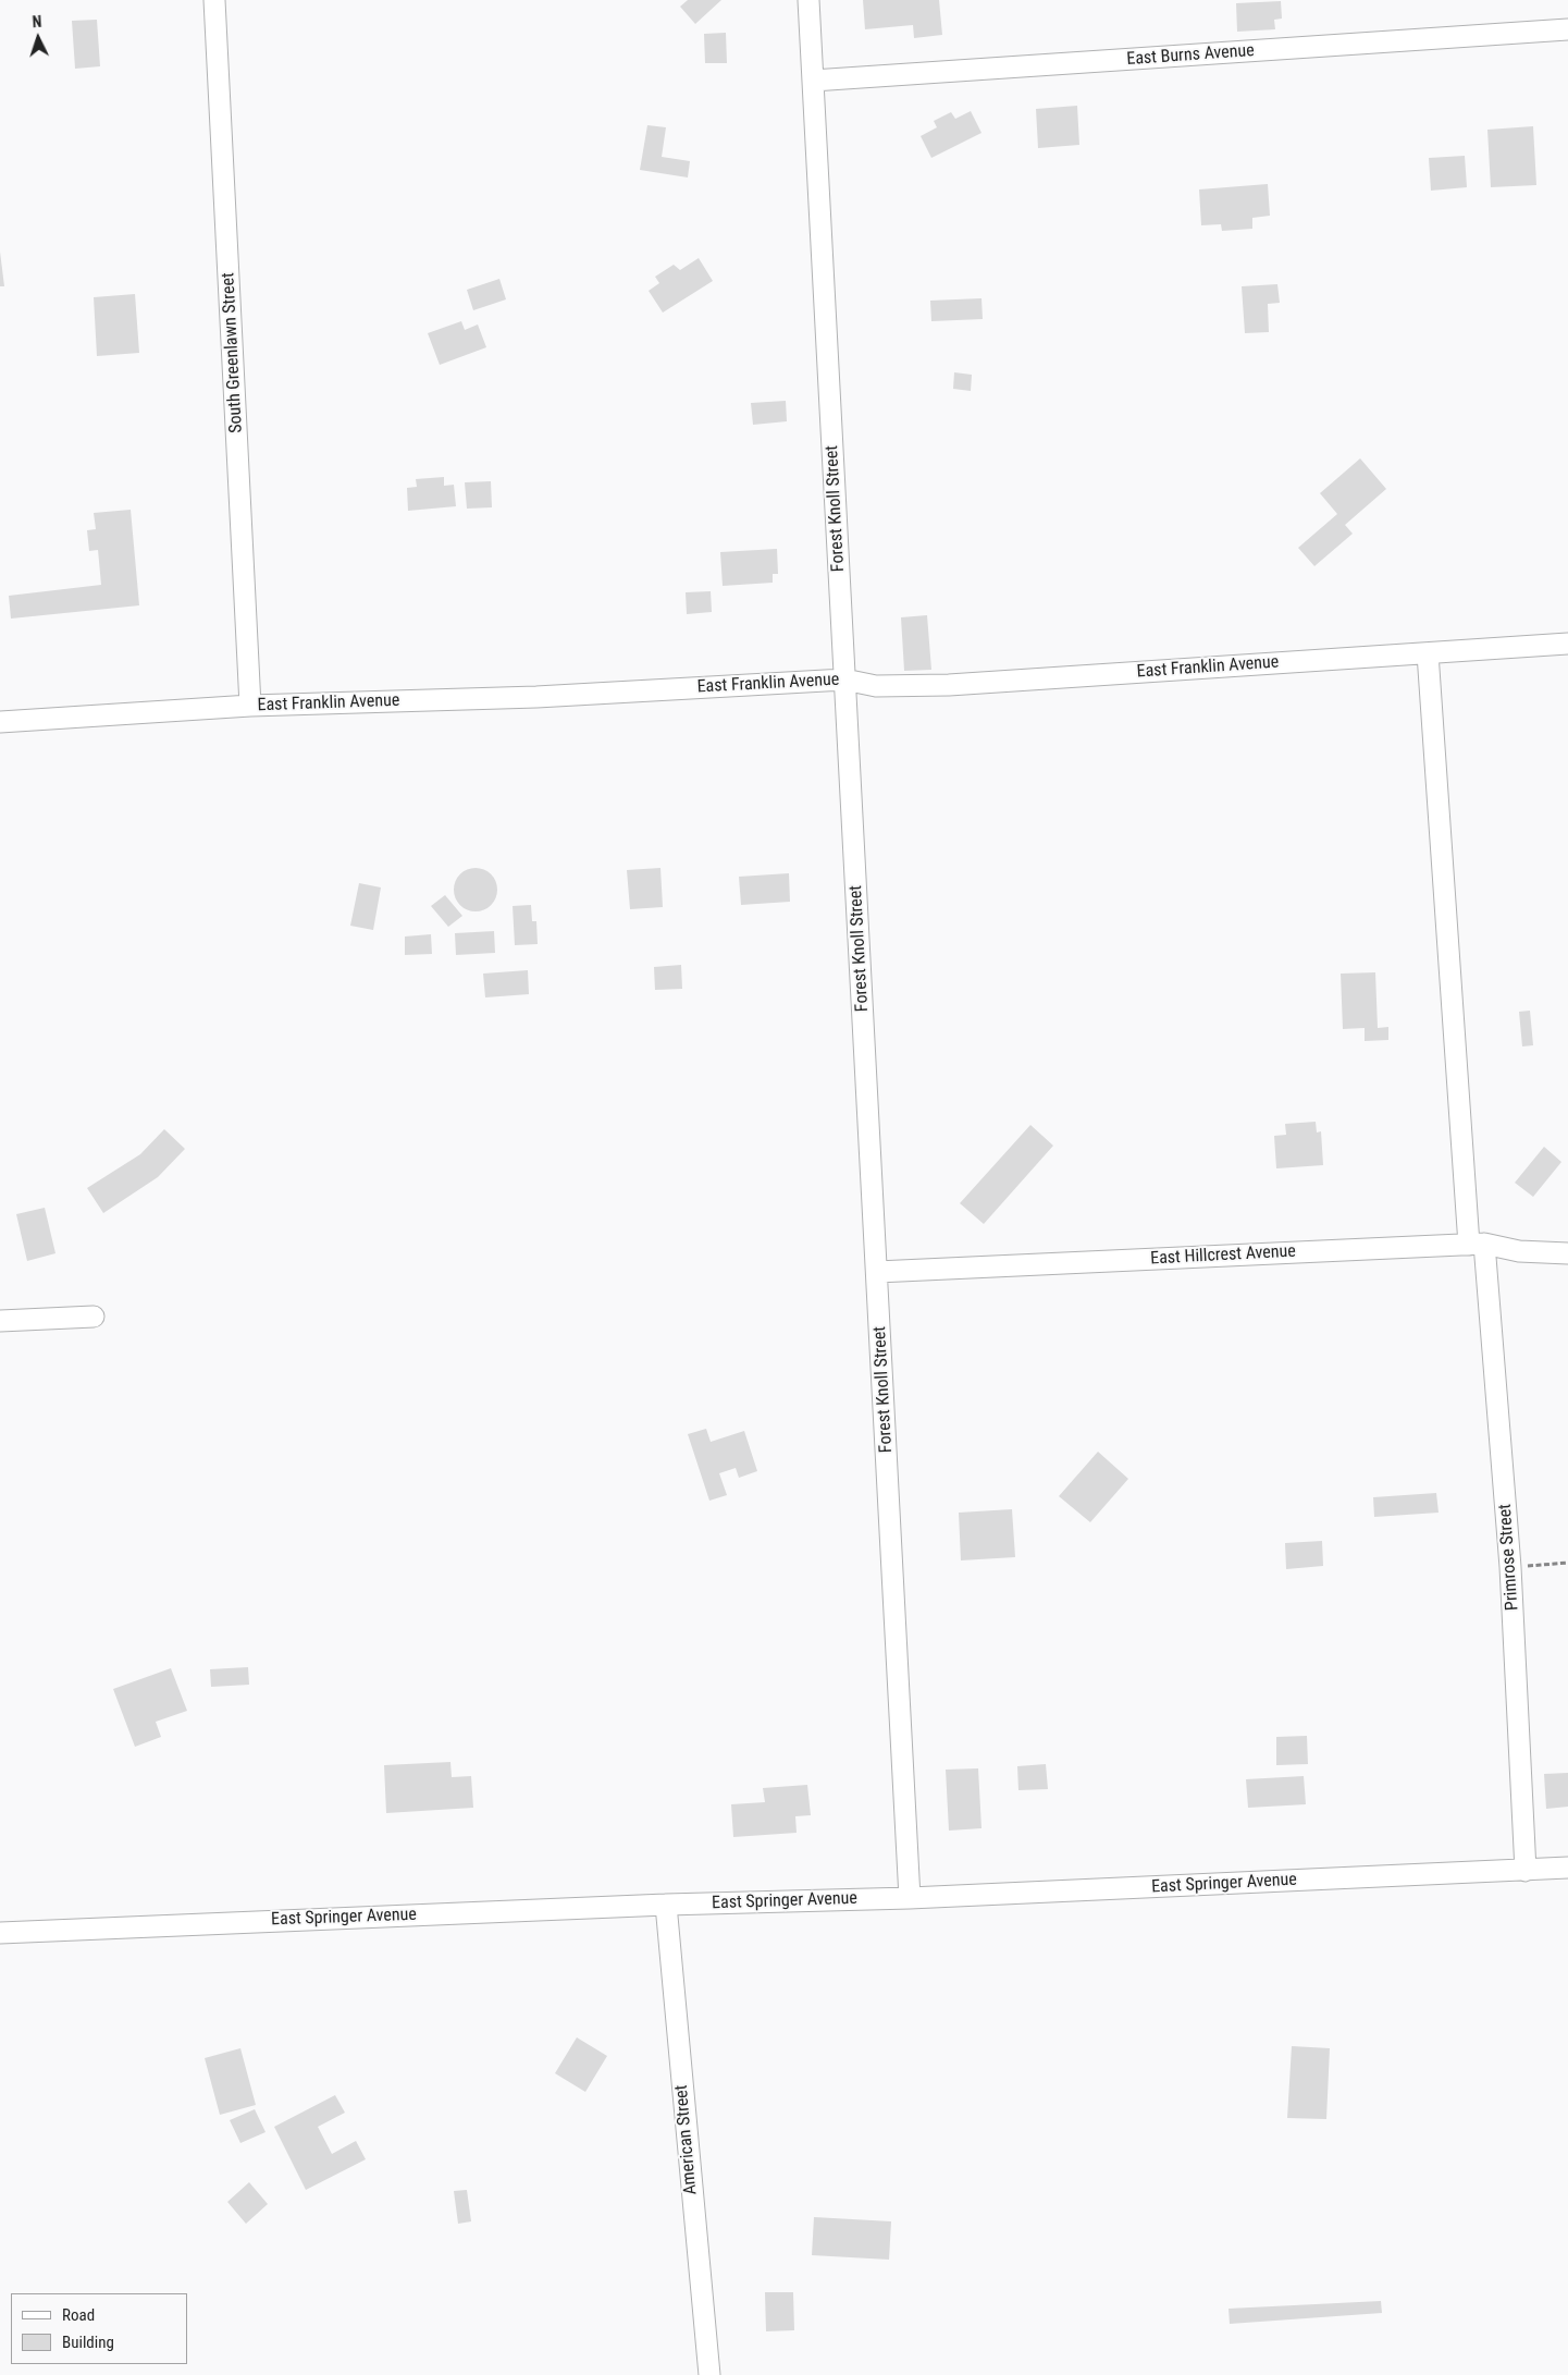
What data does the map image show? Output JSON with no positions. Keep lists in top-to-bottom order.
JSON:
{
  "streets": {
    "street": [
      "East Burns Avenue",
      "South Greenlawn Street",
      "Forest Knoll Street",
      "East Franklin Avenue",
      "East Hillcrest Avenue",
      "Primrose Street",
      "East Springer Avenue",
      "American Street"
    ]
  },
  "crossings": [
    ["East Burns Avenue", "Forest Knoll Street"],
    ["South Greenlawn Street", "East Franklin Avenue"],
    ["Forest Knoll Street", "East Franklin Avenue"],
    ["Forest Knoll Street", "East Hillcrest Avenue"],
    ["Forest Knoll Street", "East Springer Avenue"],
    ["East Franklin Avenue", "Primrose Street"],
    ["East Hillcrest Avenue", "Primrose Street"],
    ["Primrose Street", "East Springer Avenue"],
    ["East Springer Avenue", "American Street"]
  ],
  "legend": ["Road", "Building"],
  "north": "top"
}
